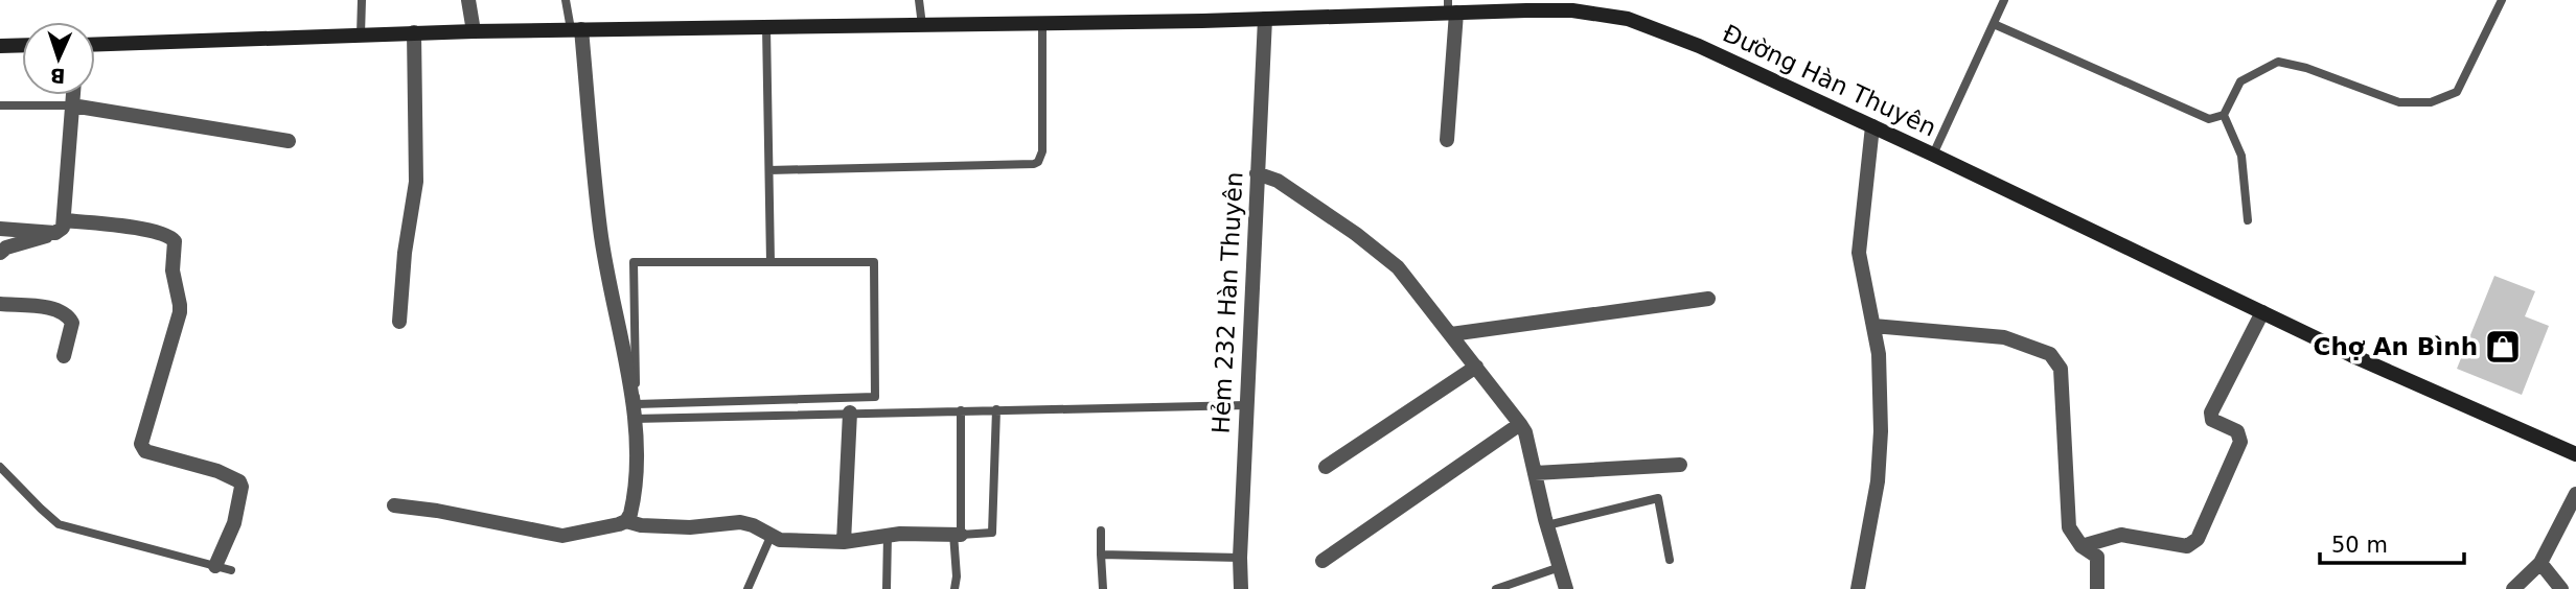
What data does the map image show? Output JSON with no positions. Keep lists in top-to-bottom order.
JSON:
{
  "streets": {
    "street": ["Đường Hàn Thuyên", "Hẻm 232 Hàn Thuyên"]
  },
  "crossings": [
    ["Đường Hàn Thuyên", "Hẻm 232 Hàn Thuyên"]
  ],
  "places": {
    "shop": ["Chợ An Bình"]
  },
  "scale_bar": "50 m",
  "north": "bottom"
}
